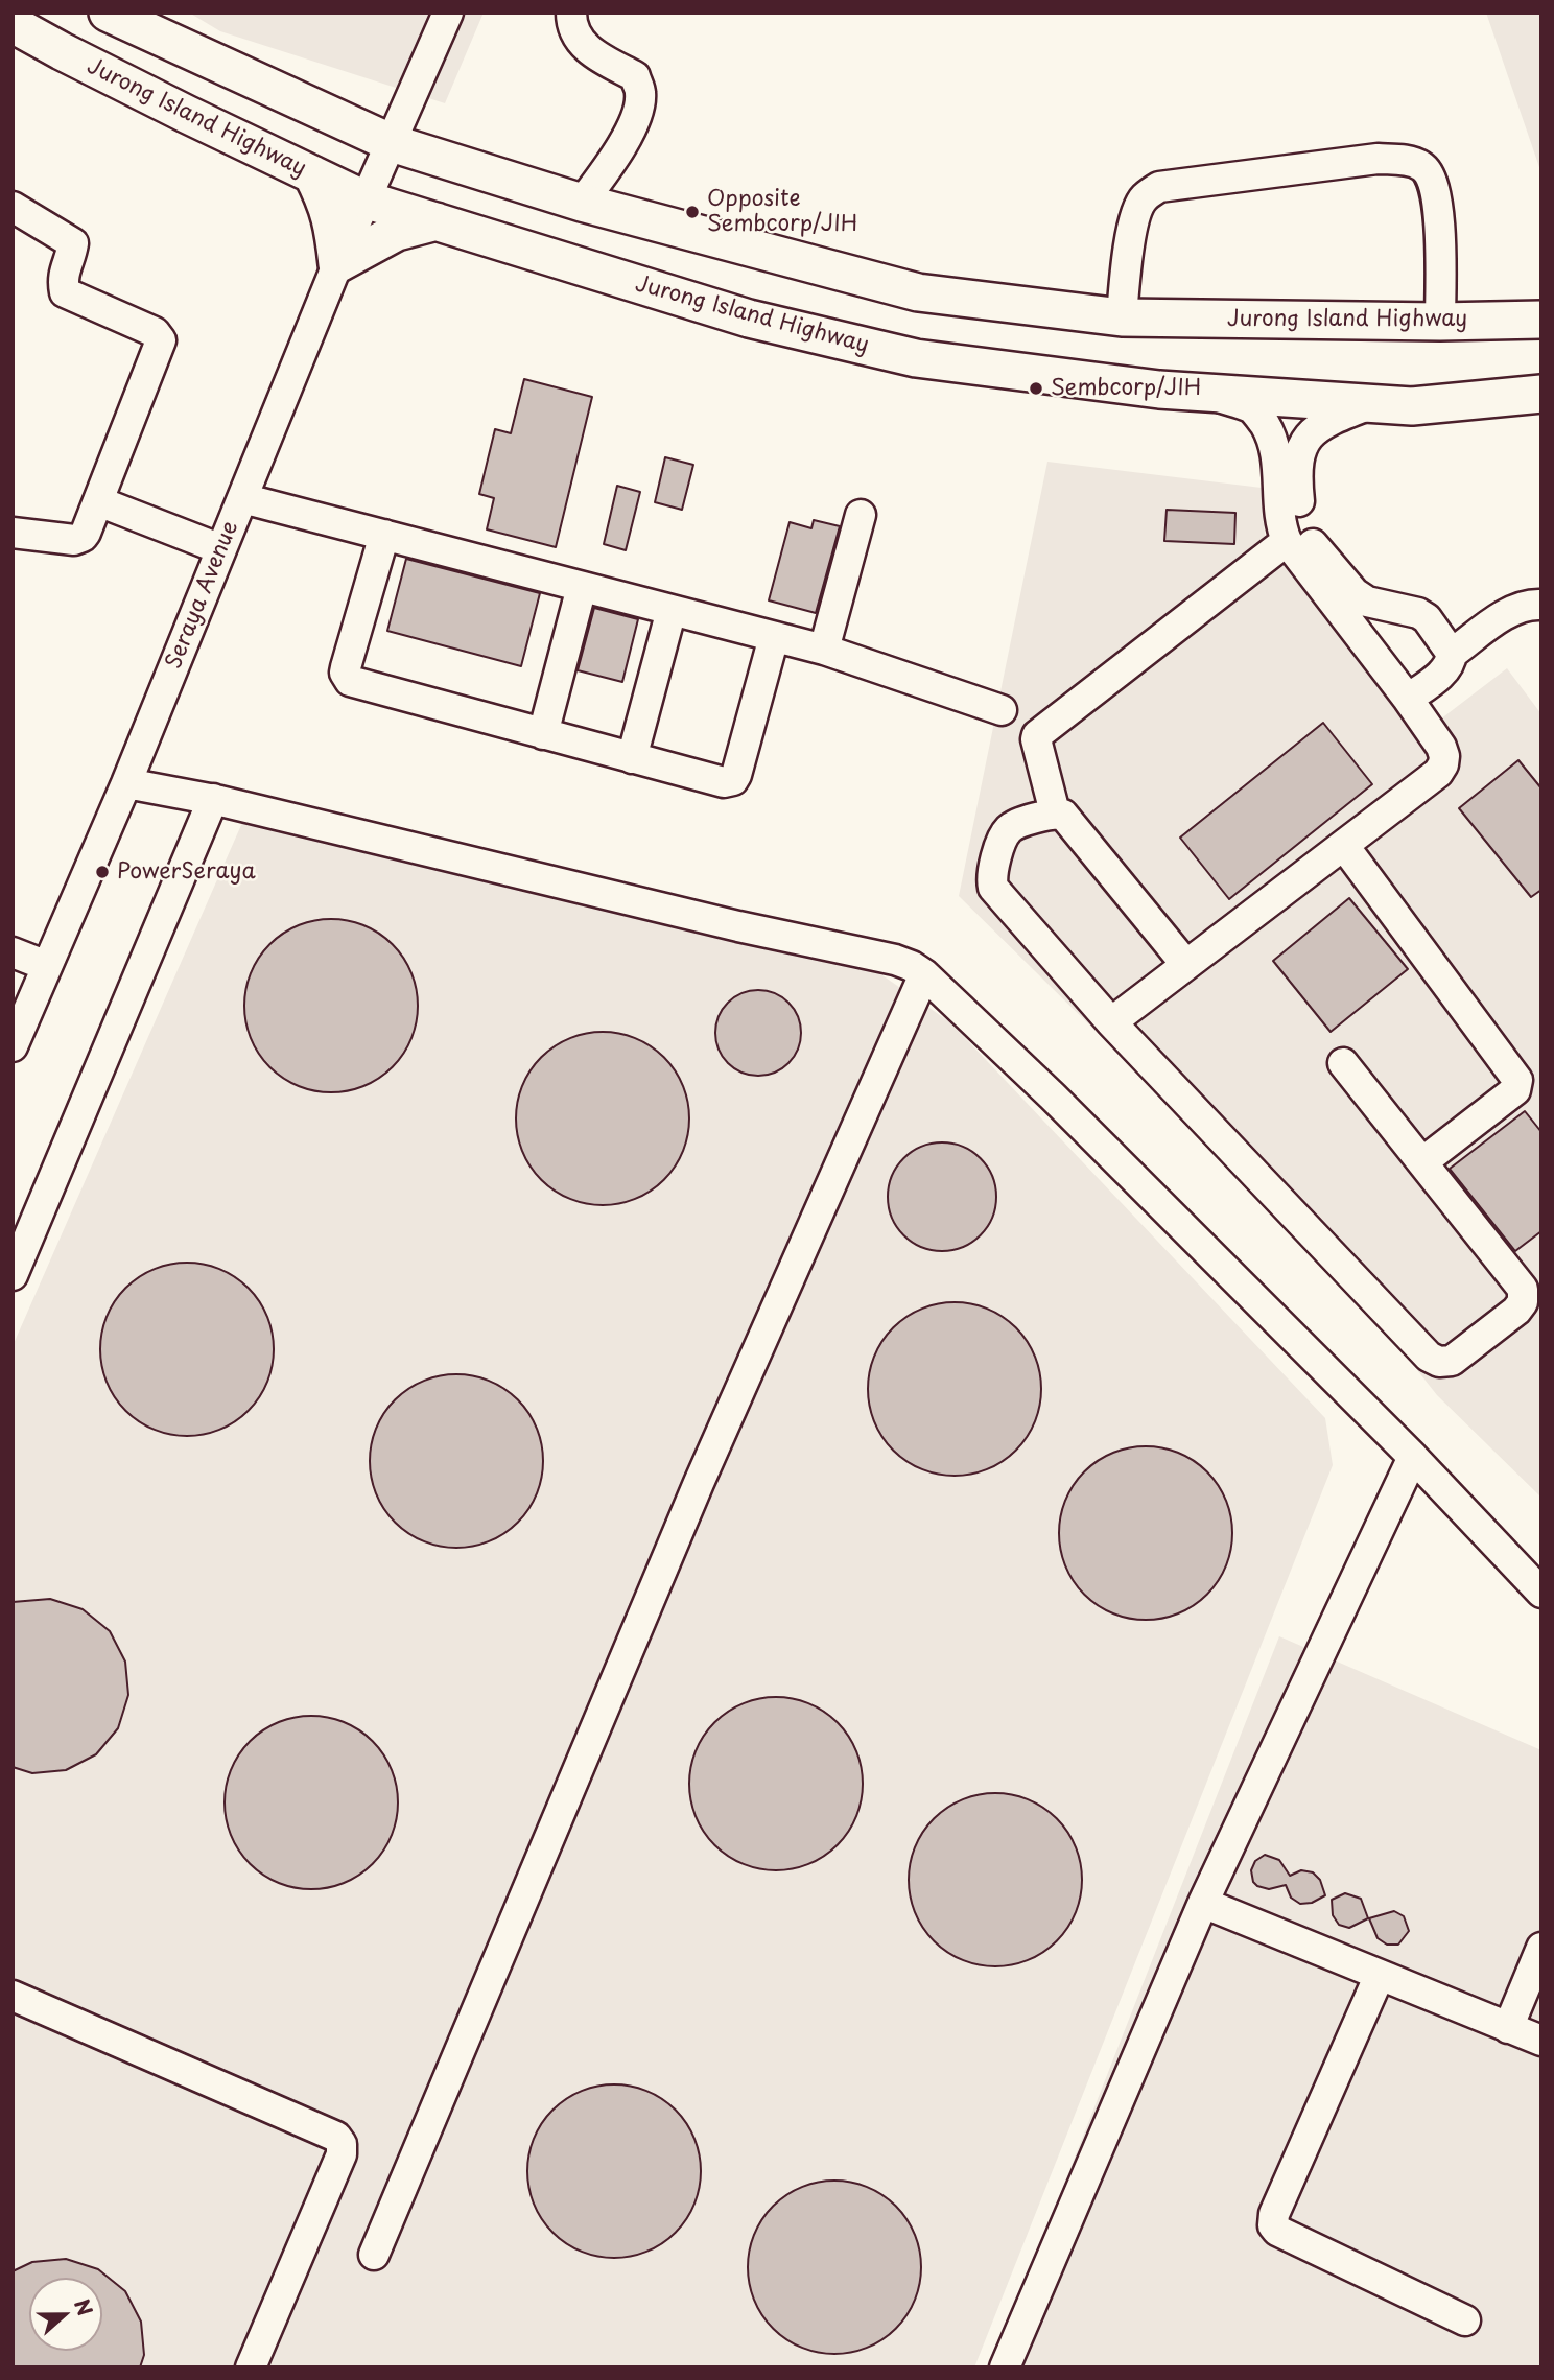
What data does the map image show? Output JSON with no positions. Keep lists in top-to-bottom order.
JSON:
{
  "streets": {
    "main road": ["Jurong Island Highway"],
    "street": ["Seraya Avenue"]
  },
  "crossings": [
    ["Jurong Island Highway", "Seraya Avenue"]
  ],
  "places": ["Opposite Sembcorp/JIH", "Sembcorp/JIH", "PowerSeraya"],
  "north": "right"
}
